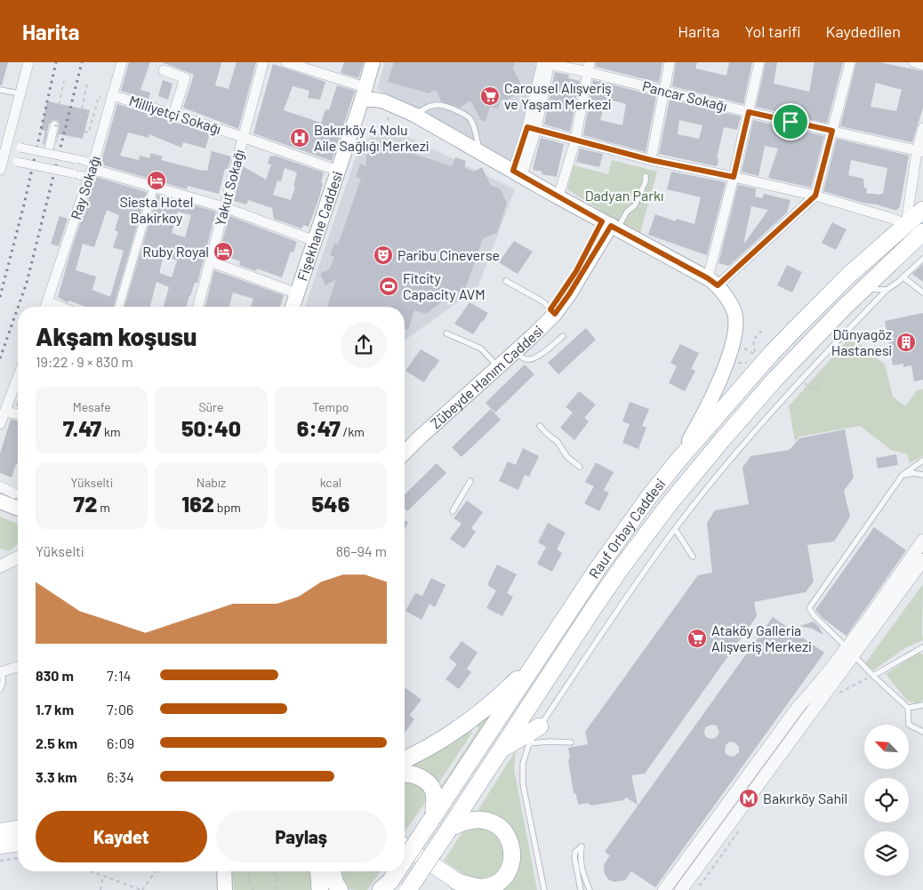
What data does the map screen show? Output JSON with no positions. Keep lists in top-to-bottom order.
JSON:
{
  "streets": {
    "highway": ["Rauf Orbay Caddesi"],
    "main road": ["Fişekhane Caddesi", "Zübeyde Hanım Caddesi"],
    "street": [
      "Pancar Sokağı",
      "Milliyetçi Sokağı",
      "Ray Sokağı",
      "Yakut Sokağı"
    ]
  },
  "crossings": [
    ["Milliyetçi Sokağı", "Ray Sokağı"],
    ["Milliyetçi Sokağı", "Yakut Sokağı"],
    ["Milliyetçi Sokağı", "Fişekhane Caddesi"]
  ],
  "parks": ["Dadyan Parkı"],
  "places": {
    "supermarket": ["Carousel Alışveriş ve Yaşam Merkezi", "Ataköy Galleria Alışveriş Merkezi"],
    "hospital": ["Bakırköy 4 Nolu Aile Sağlığı Merkezi"],
    "hotel": ["Siesta Hotel Bakirkoy", "Ruby Royal"],
    "theatre": ["Paribu Cineverse"],
    "sports": ["Fitcity Capacity AVM"],
    "building": ["Dünyagöz Hastanesi"],
    "metro station": ["Bakırköy Sahil"]
  },
  "north": "top left",
  "page": {
    "header": "Harita",
    "nav": ["Harita", "Yol tarifi", "Kaydedilen"],
    "heading": ["Akşam koşusu", "19:22 · 9 × 830 m"],
    "stats": [
      ["Mesafe", "7.47 km"],
      ["Süre", "50:40"],
      ["Tempo", "6:47 /km"],
      ["Yükselti", "72 m"],
      ["Nabız", "162 bpm"],
      ["kcal", "546"]
    ],
    "chart": ["Yükselti", "86–94 m"],
    "list": [
      {
        "name": "830 m",
        "note": "7:14"
      },
      {
        "name": "1.7 km",
        "note": "7:06"
      },
      {
        "name": "2.5 km",
        "note": "6:09"
      },
      {
        "name": "3.3 km",
        "note": "6:34"
      }
    ],
    "buttons": ["Kaydet", "Paylaş"]
  }
}
